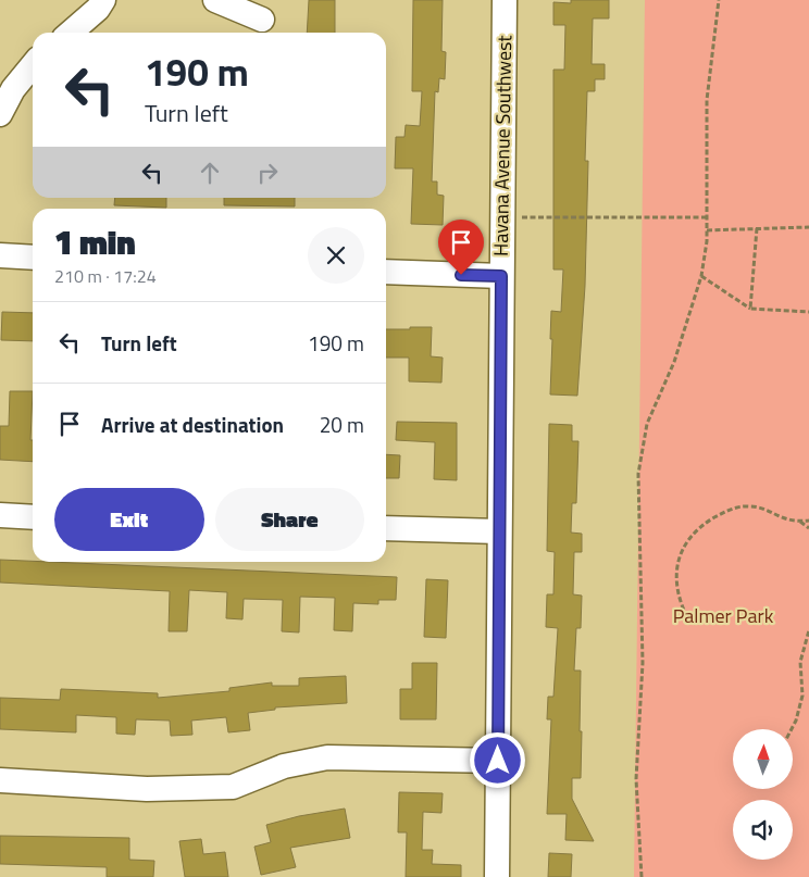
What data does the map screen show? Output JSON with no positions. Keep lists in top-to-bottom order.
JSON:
{
  "streets": {
    "street": ["Havana Avenue Southwest"]
  },
  "parks": ["Palmer Park"],
  "north": "top",
  "page": {
    "turn": ["190 m", "Turn left"],
    "heading": ["1 min", "210 m · 17:24"],
    "list": [
      {
        "name": "Turn left",
        "value": "190 m"
      },
      {
        "name": "Arrive at destination",
        "value": "20 m"
      }
    ],
    "buttons": ["Exit", "Share"]
  }
}
